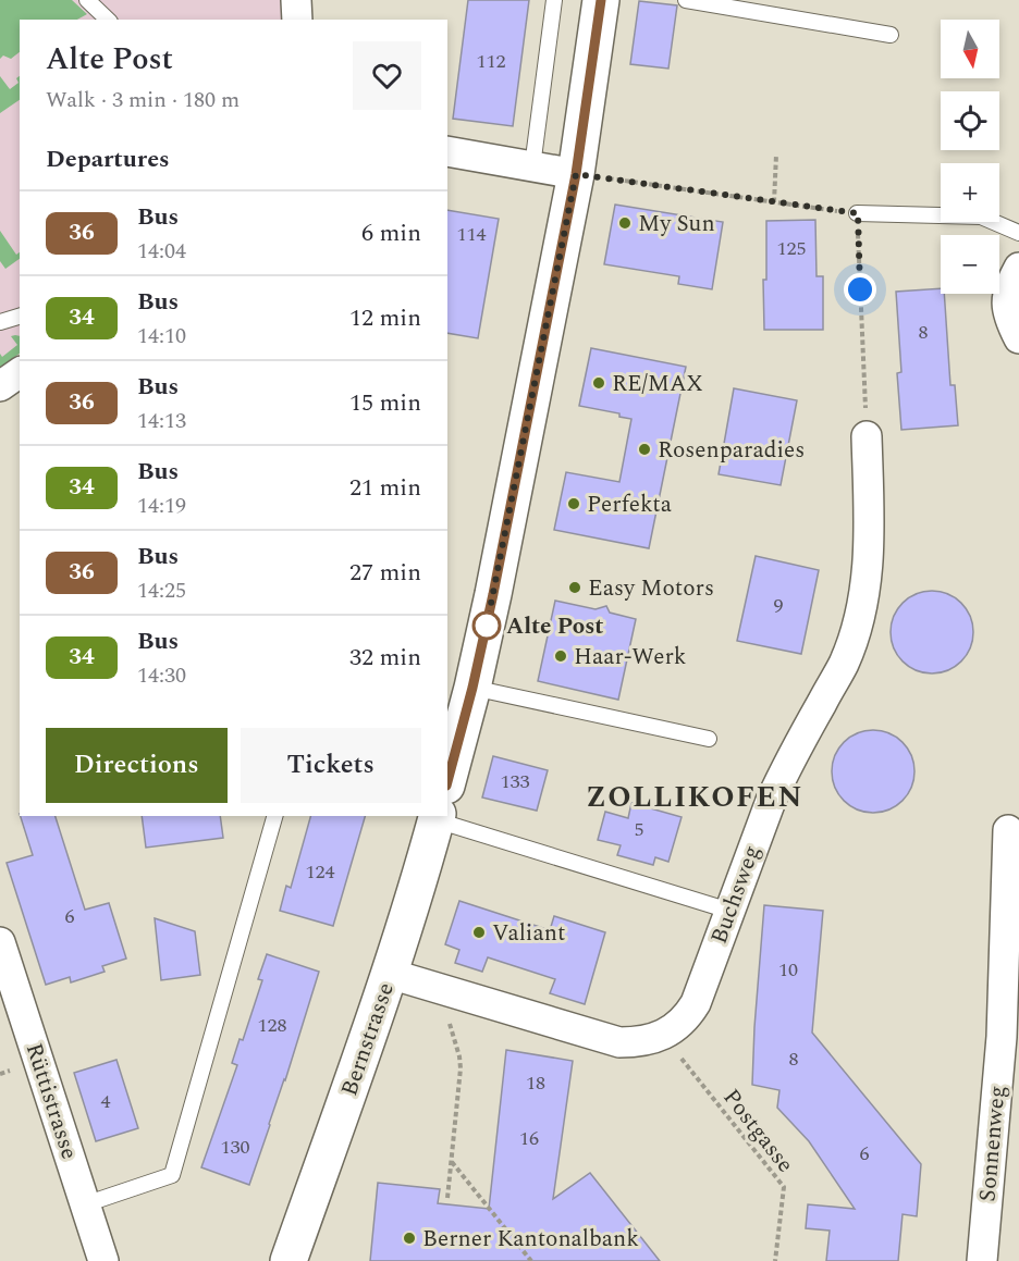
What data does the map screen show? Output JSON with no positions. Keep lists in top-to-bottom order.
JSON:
{
  "streets": {
    "main road": ["Bernstrasse"],
    "street": ["Buchsweg", "Rüttistrasse", "Sonnenweg"],
    "path": ["Postgasse"]
  },
  "crossings": [
    ["Buchsweg", "Bernstrasse"],
    ["Buchsweg", "Postgasse"]
  ],
  "districts": ["ZOLLIKOFEN"],
  "places": [
    "My Sun",
    "RE/MAX",
    "Rosenparadies",
    "Perfekta",
    "Easy Motors",
    "Alte Post",
    "Haar-Werk",
    "Valiant",
    "Berner Kantonalbank"
  ],
  "lines": ["bus line 36"],
  "house_numbers": [
    "112",
    "114",
    "125",
    "8",
    "9",
    "133",
    "5",
    "124",
    "6",
    "10",
    "128",
    "8",
    "18",
    "4",
    "16",
    "130",
    "6"
  ],
  "north": "bottom",
  "page": {
    "map_buttons": ["+", "−"],
    "heading": [
      ["Alte Post", "Walk · 3 min · 180 m"],
      "Departures"
    ],
    "list": [
      {
        "mark": "36",
        "name": "Bus",
        "note": "14:04",
        "value": "6 min"
      },
      {
        "mark": "34",
        "name": "Bus",
        "note": "14:10",
        "value": "12 min"
      },
      {
        "mark": "36",
        "name": "Bus",
        "note": "14:13",
        "value": "15 min"
      },
      {
        "mark": "34",
        "name": "Bus",
        "note": "14:19",
        "value": "21 min"
      },
      {
        "mark": "36",
        "name": "Bus",
        "note": "14:25",
        "value": "27 min"
      },
      {
        "mark": "34",
        "name": "Bus",
        "note": "14:30",
        "value": "32 min"
      }
    ],
    "buttons": ["Directions", "Tickets"]
  }
}
